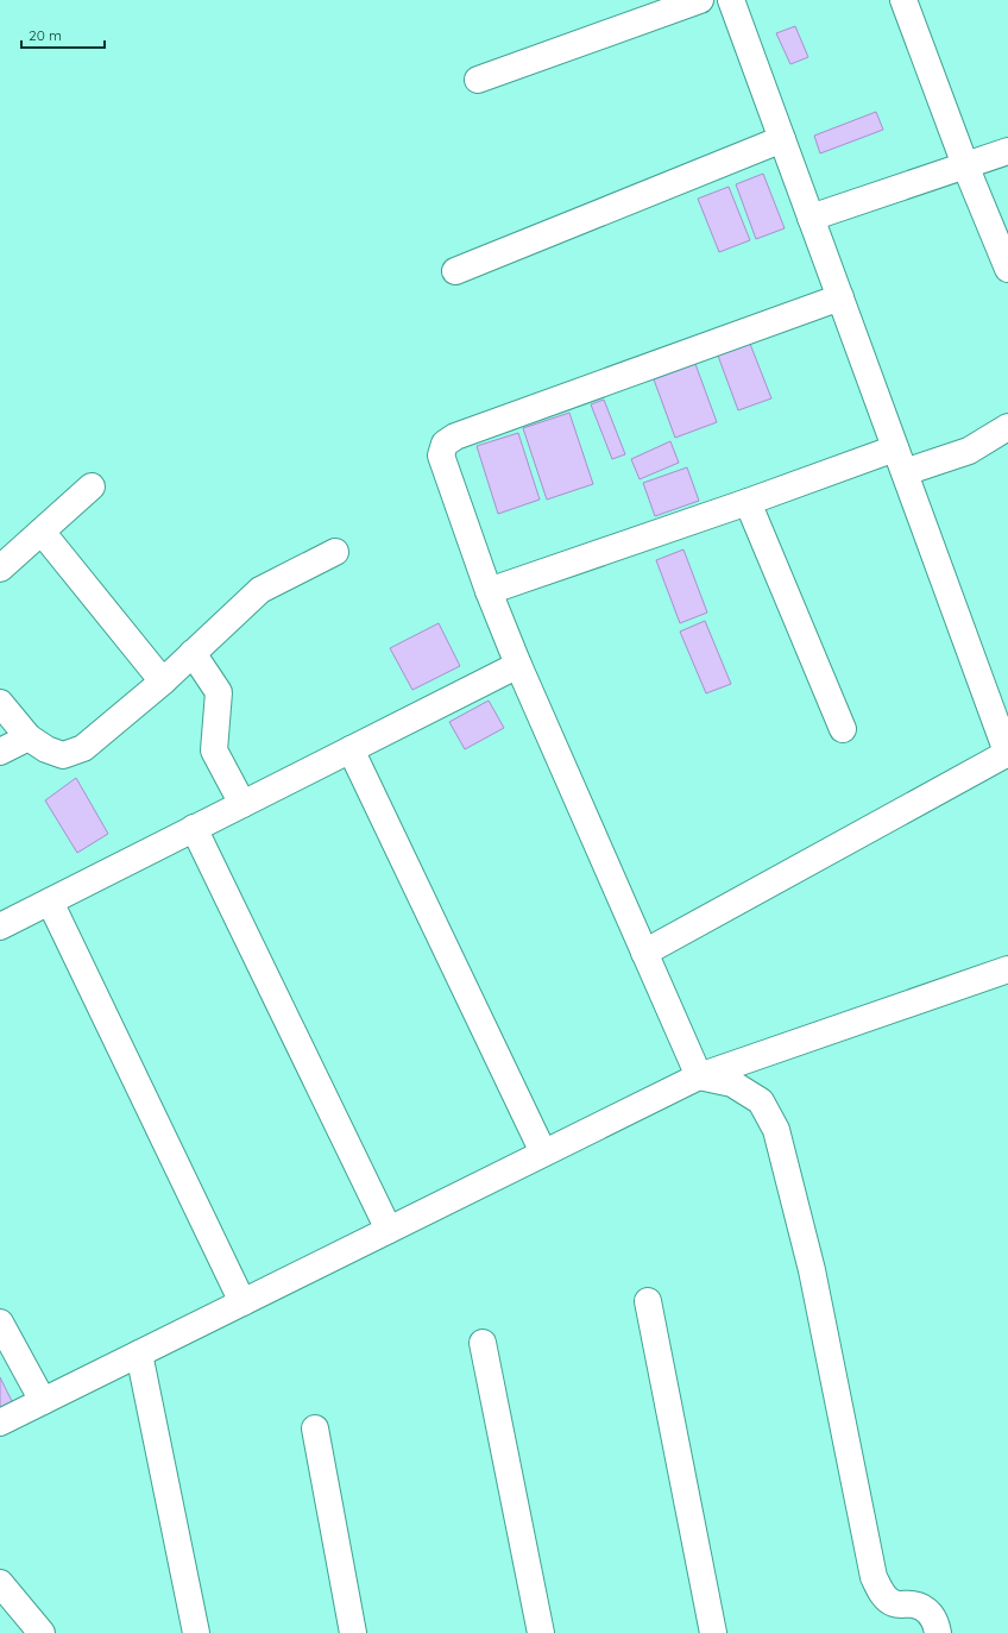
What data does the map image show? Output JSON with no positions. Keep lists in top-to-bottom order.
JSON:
{
  "scale_bar": "20 m"
}
